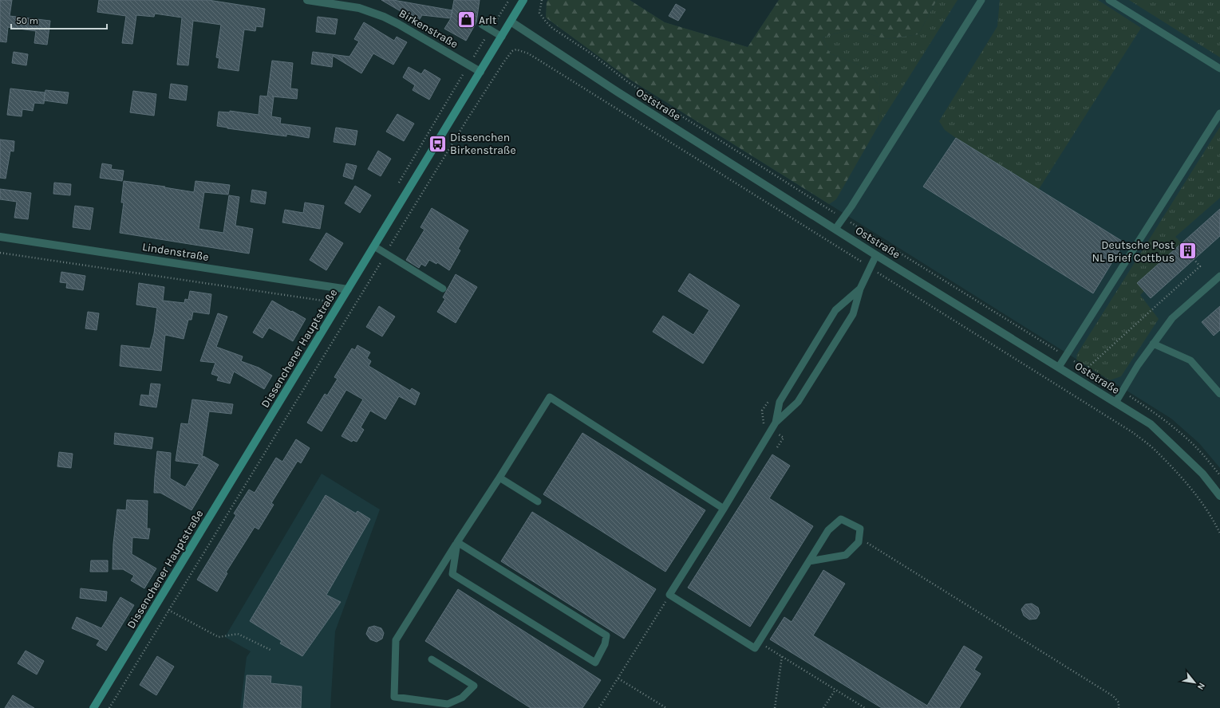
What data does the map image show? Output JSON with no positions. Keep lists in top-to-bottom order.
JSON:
{
  "streets": {
    "main road": ["Dissenchener Hauptstraße"],
    "street": ["Birkenstraße", "Oststraße", "Lindenstraße"]
  },
  "crossings": [
    ["Birkenstraße", "Dissenchener Hauptstraße"],
    ["Oststraße", "Dissenchener Hauptstraße"],
    ["Lindenstraße", "Dissenchener Hauptstraße"]
  ],
  "places": {
    "shop": ["Arlt"],
    "bus stop": ["Dissenchen Birkenstraße"],
    "building": ["Deutsche Post NL Brief Cottbus"]
  },
  "scale_bar": "50 m",
  "north": "bottom right"
}
